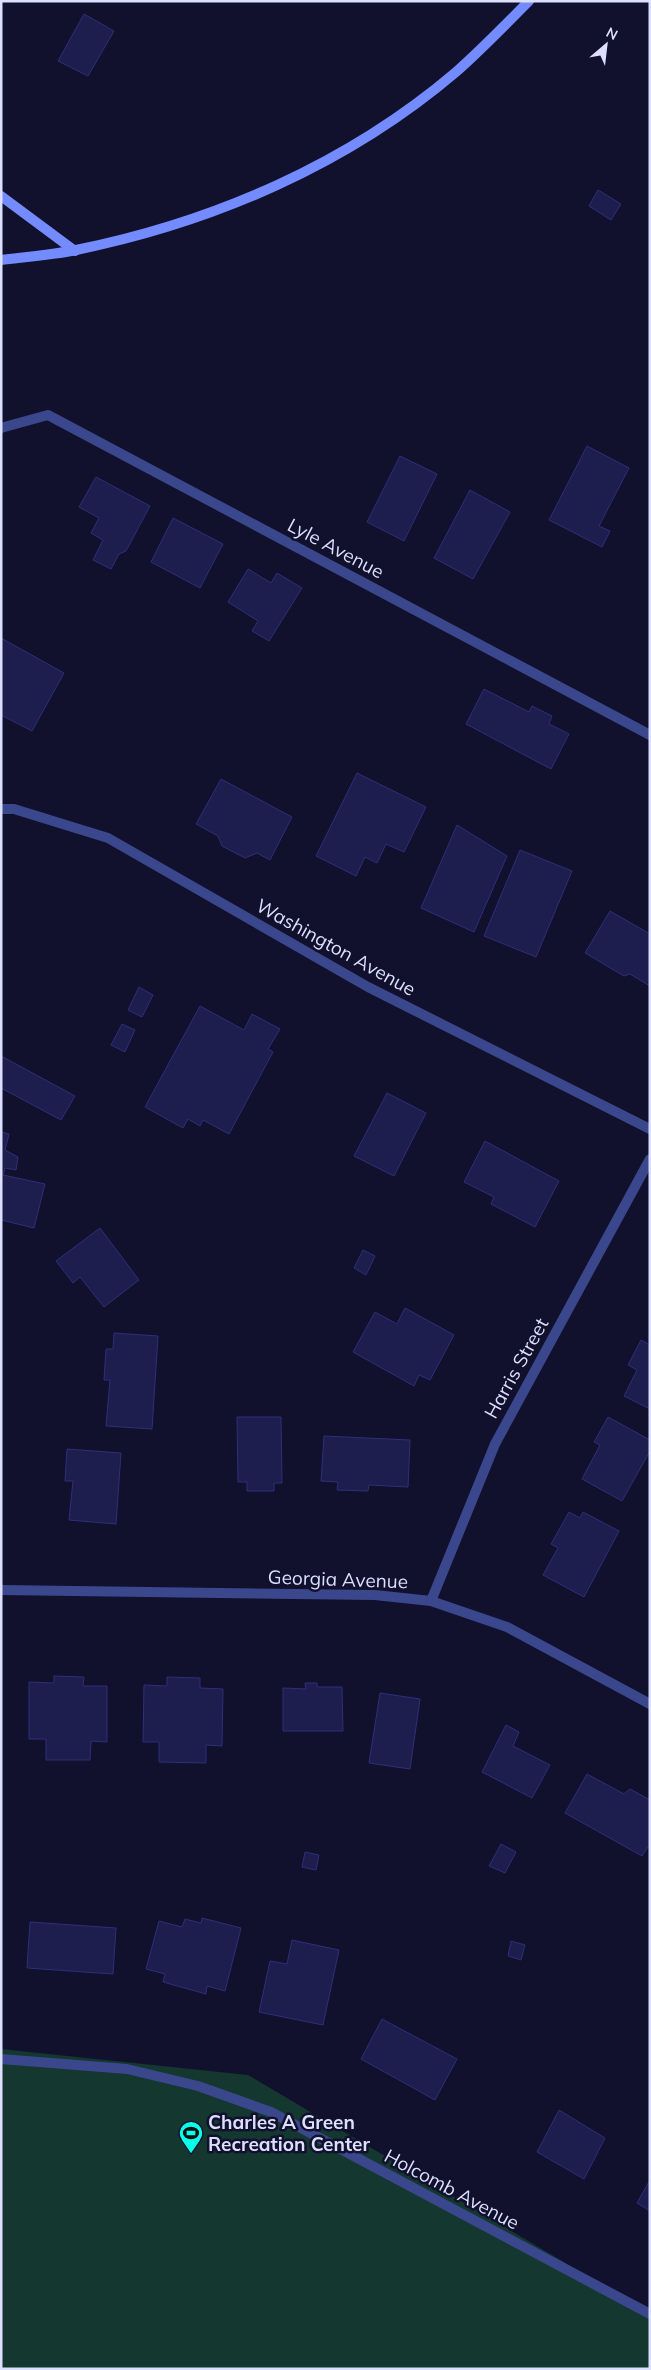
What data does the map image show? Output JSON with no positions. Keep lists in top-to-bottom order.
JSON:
{
  "streets": {
    "street": [
      "Lyle Avenue",
      "Washington Avenue",
      "Harris Street",
      "Georgia Avenue",
      "Holcomb Avenue"
    ]
  },
  "crossings": [
    ["Harris Street", "Georgia Avenue"]
  ],
  "places": {
    "sports": ["Charles A Green Recreation Center"]
  },
  "north": "top right"
}
